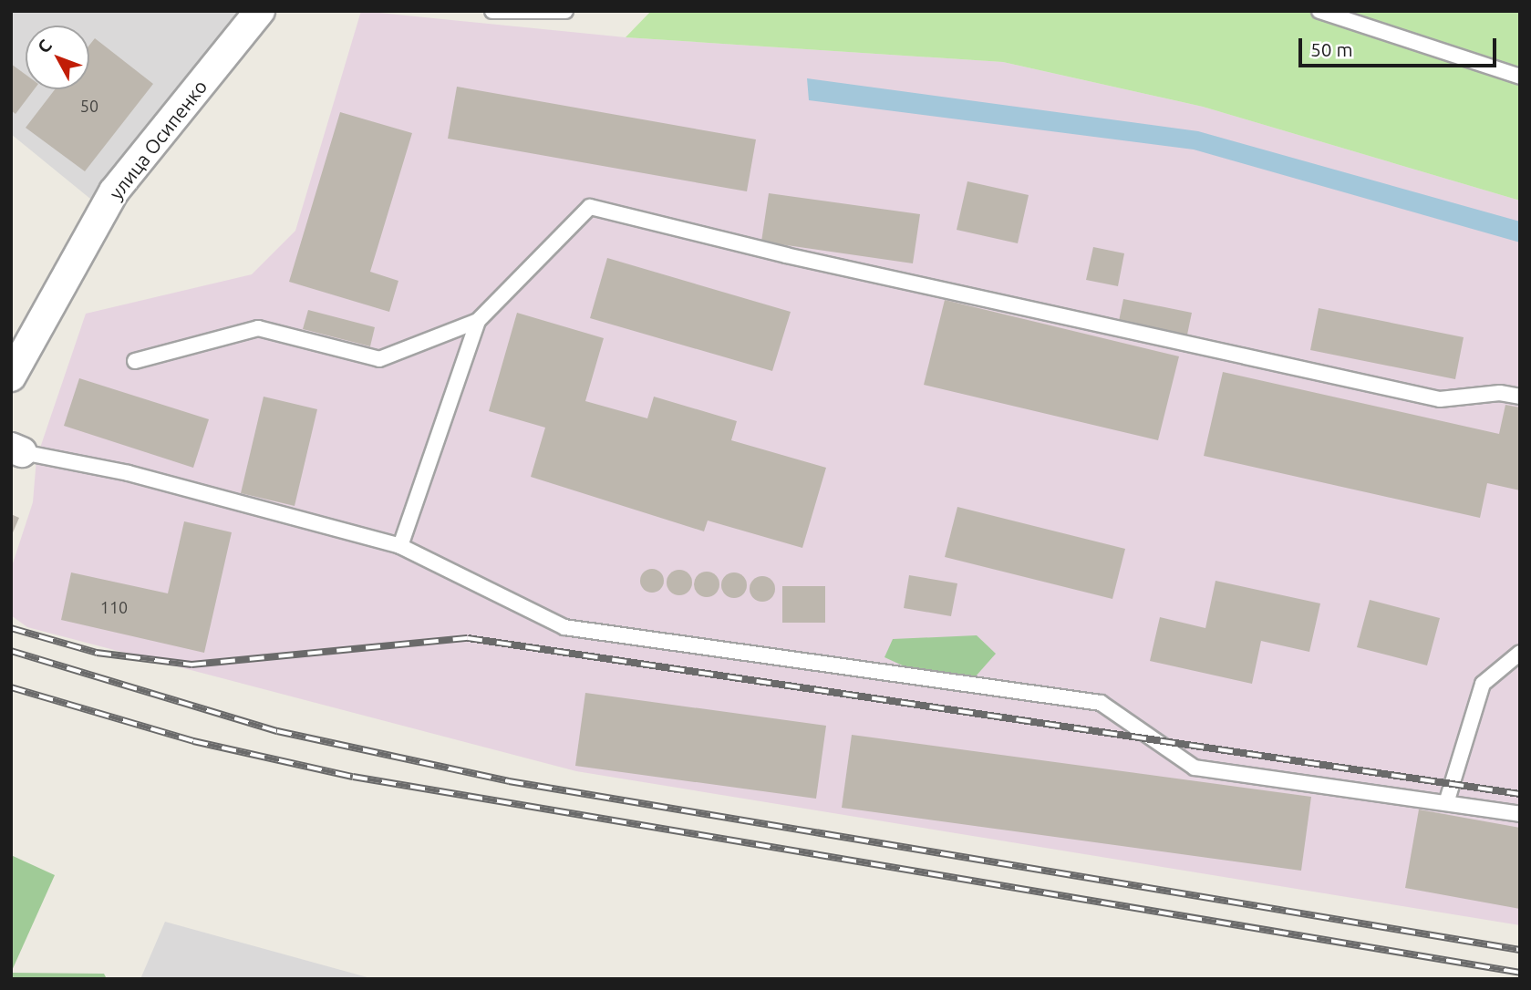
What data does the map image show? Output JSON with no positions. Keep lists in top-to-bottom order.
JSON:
{
  "streets": {
    "street": ["улица Осипенко"]
  },
  "house_numbers": ["50", "110"],
  "scale_bar": "50 m",
  "north": "top left"
}
